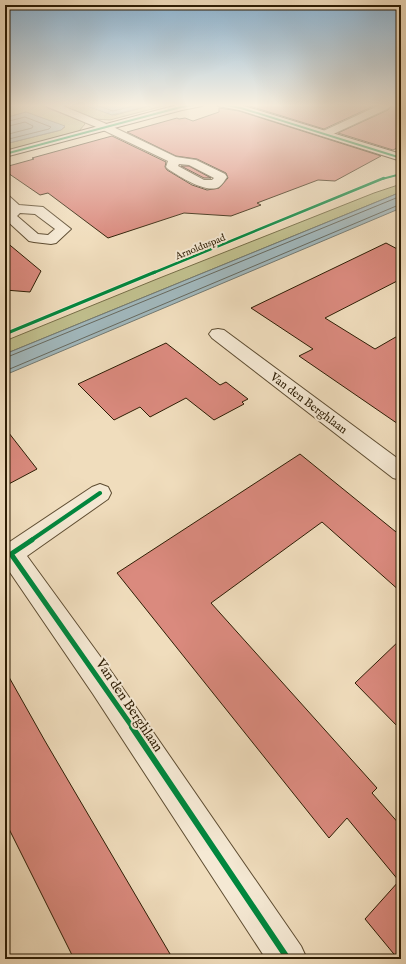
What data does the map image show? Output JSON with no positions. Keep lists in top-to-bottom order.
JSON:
{
  "streets": {
    "street": ["Van den Berghlaan"],
    "cycle path": ["Arnolduspad"]
  }
}
